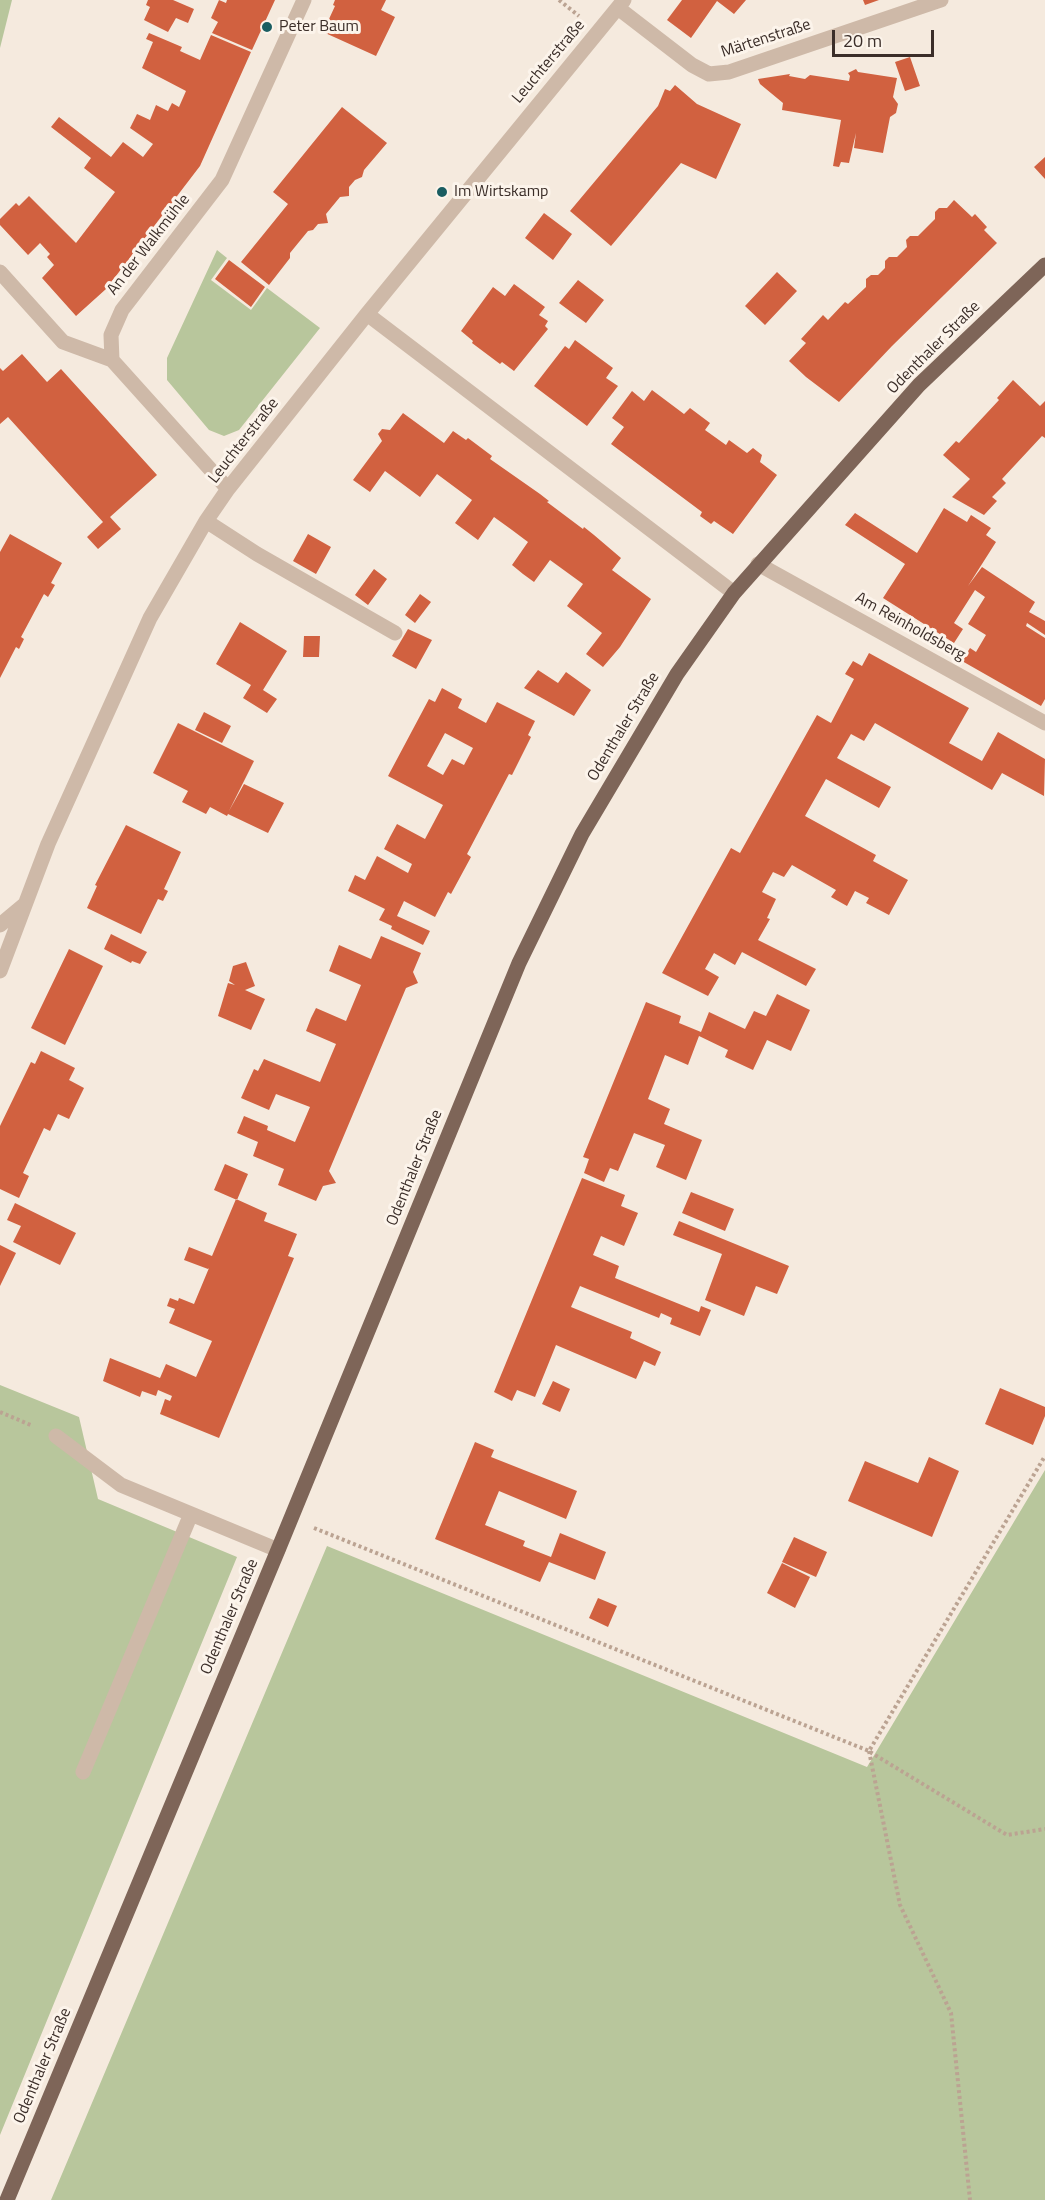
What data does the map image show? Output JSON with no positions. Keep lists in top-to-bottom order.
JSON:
{
  "streets": {
    "main road": ["Odenthaler Straße"],
    "street": [
      "Märtenstraße",
      "Leuchterstraße",
      "An der Walkmühle",
      "Am Reinholdsberg"
    ]
  },
  "crossings": [
    ["Märtenstraße", "Leuchterstraße"],
    ["Odenthaler Straße", "Am Reinholdsberg"]
  ],
  "places": ["Peter Baum", "Im Wirtskamp"],
  "scale_bar": "20 m"
}
